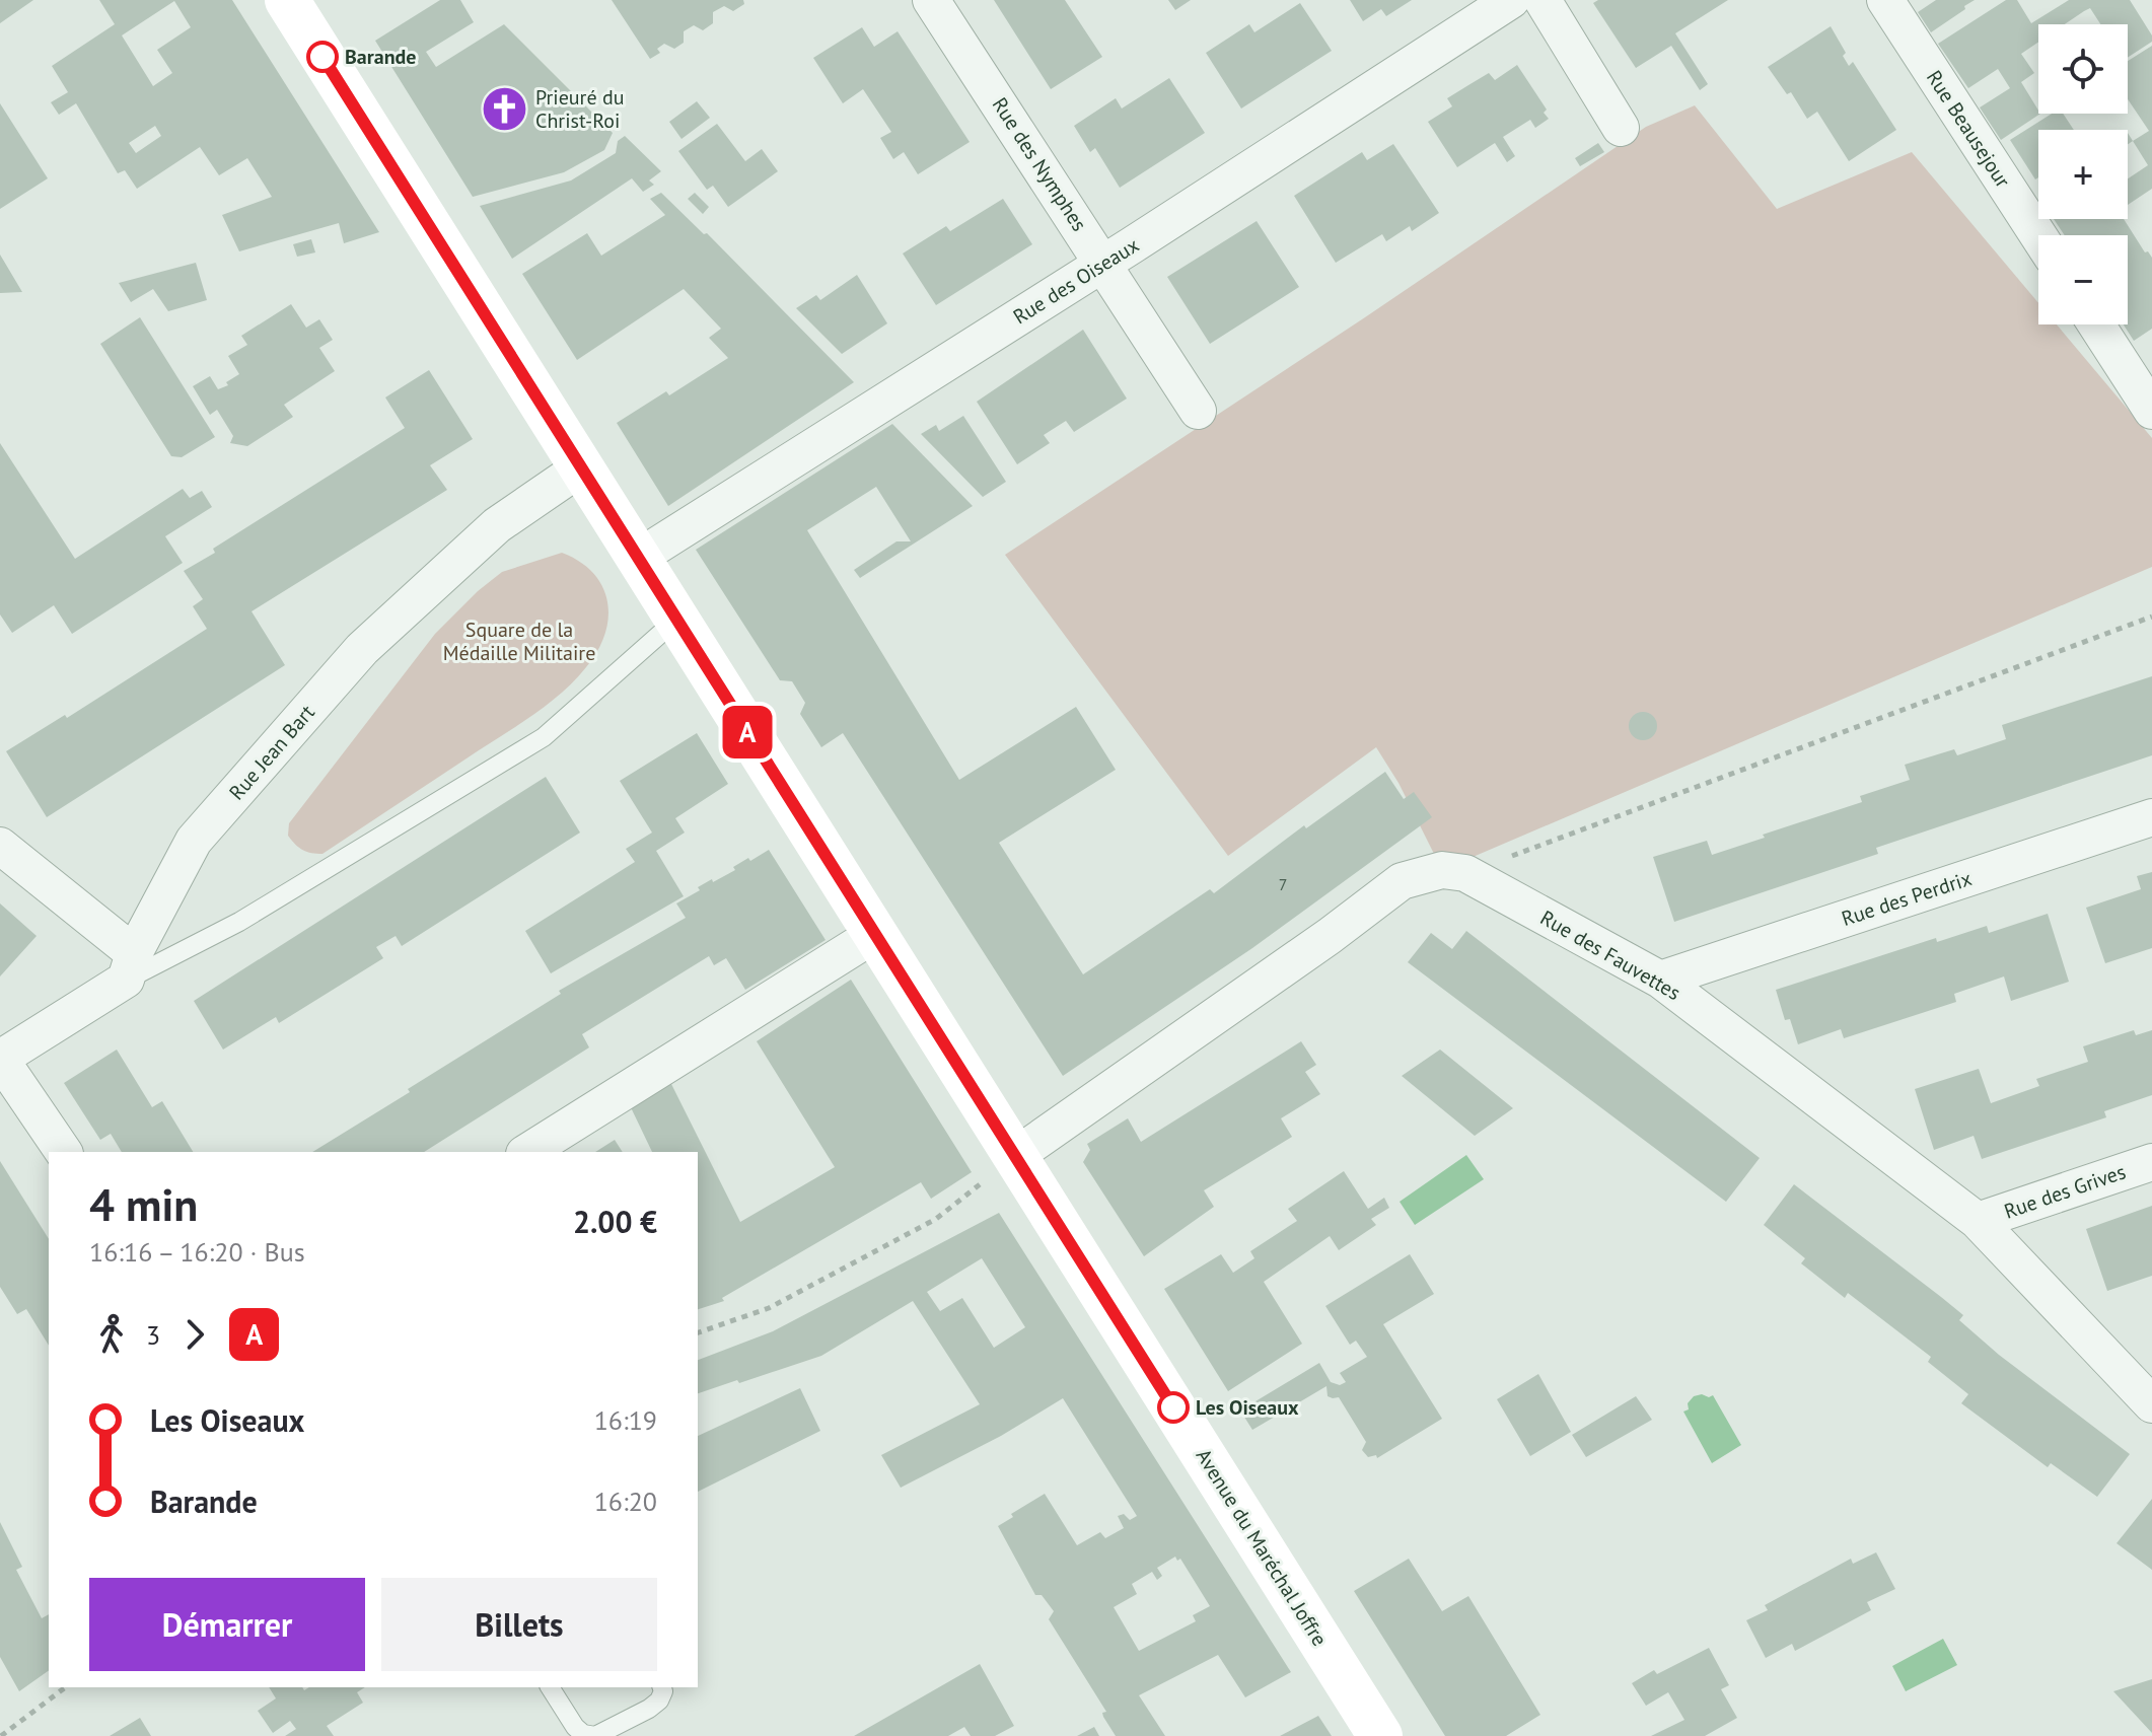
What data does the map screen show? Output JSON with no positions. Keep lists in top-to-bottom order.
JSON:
{
  "streets": {
    "main road": ["Avenue du Maréchal Joffre"],
    "street": [
      "Rue Beausejour",
      "Rue des Nymphes",
      "Rue des Oiseaux",
      "Rue Jean Bart",
      "Rue des Perdrix",
      "Rue des Fauvettes",
      "Rue des Grives"
    ]
  },
  "crossings": [
    ["Rue des Nymphes", "Rue des Oiseaux"],
    ["Rue des Oiseaux", "Avenue du Maréchal Joffre"],
    ["Rue Jean Bart", "Avenue du Maréchal Joffre"],
    ["Rue des Perdrix", "Rue des Fauvettes"],
    ["Rue des Fauvettes", "Rue des Grives"]
  ],
  "parks": ["Square de la Médaille Militaire"],
  "places": {
    "other": ["Barande", "Les Oiseaux"],
    "church": ["Prieuré du Christ-Roi"]
  },
  "lines": ["bus line A"],
  "house_numbers": ["7"],
  "page": {
    "on_map": "A",
    "map_buttons": ["+", "−"],
    "heading": ["4 min", "16:16 – 16:20 · Bus", "2.00 €"],
    "legs": ["3", "A"],
    "list": [
      {
        "name": "Les Oiseaux",
        "value": "16:19"
      },
      {
        "name": "Barande",
        "value": "16:20"
      }
    ],
    "buttons": ["Démarrer", "Billets"]
  }
}
